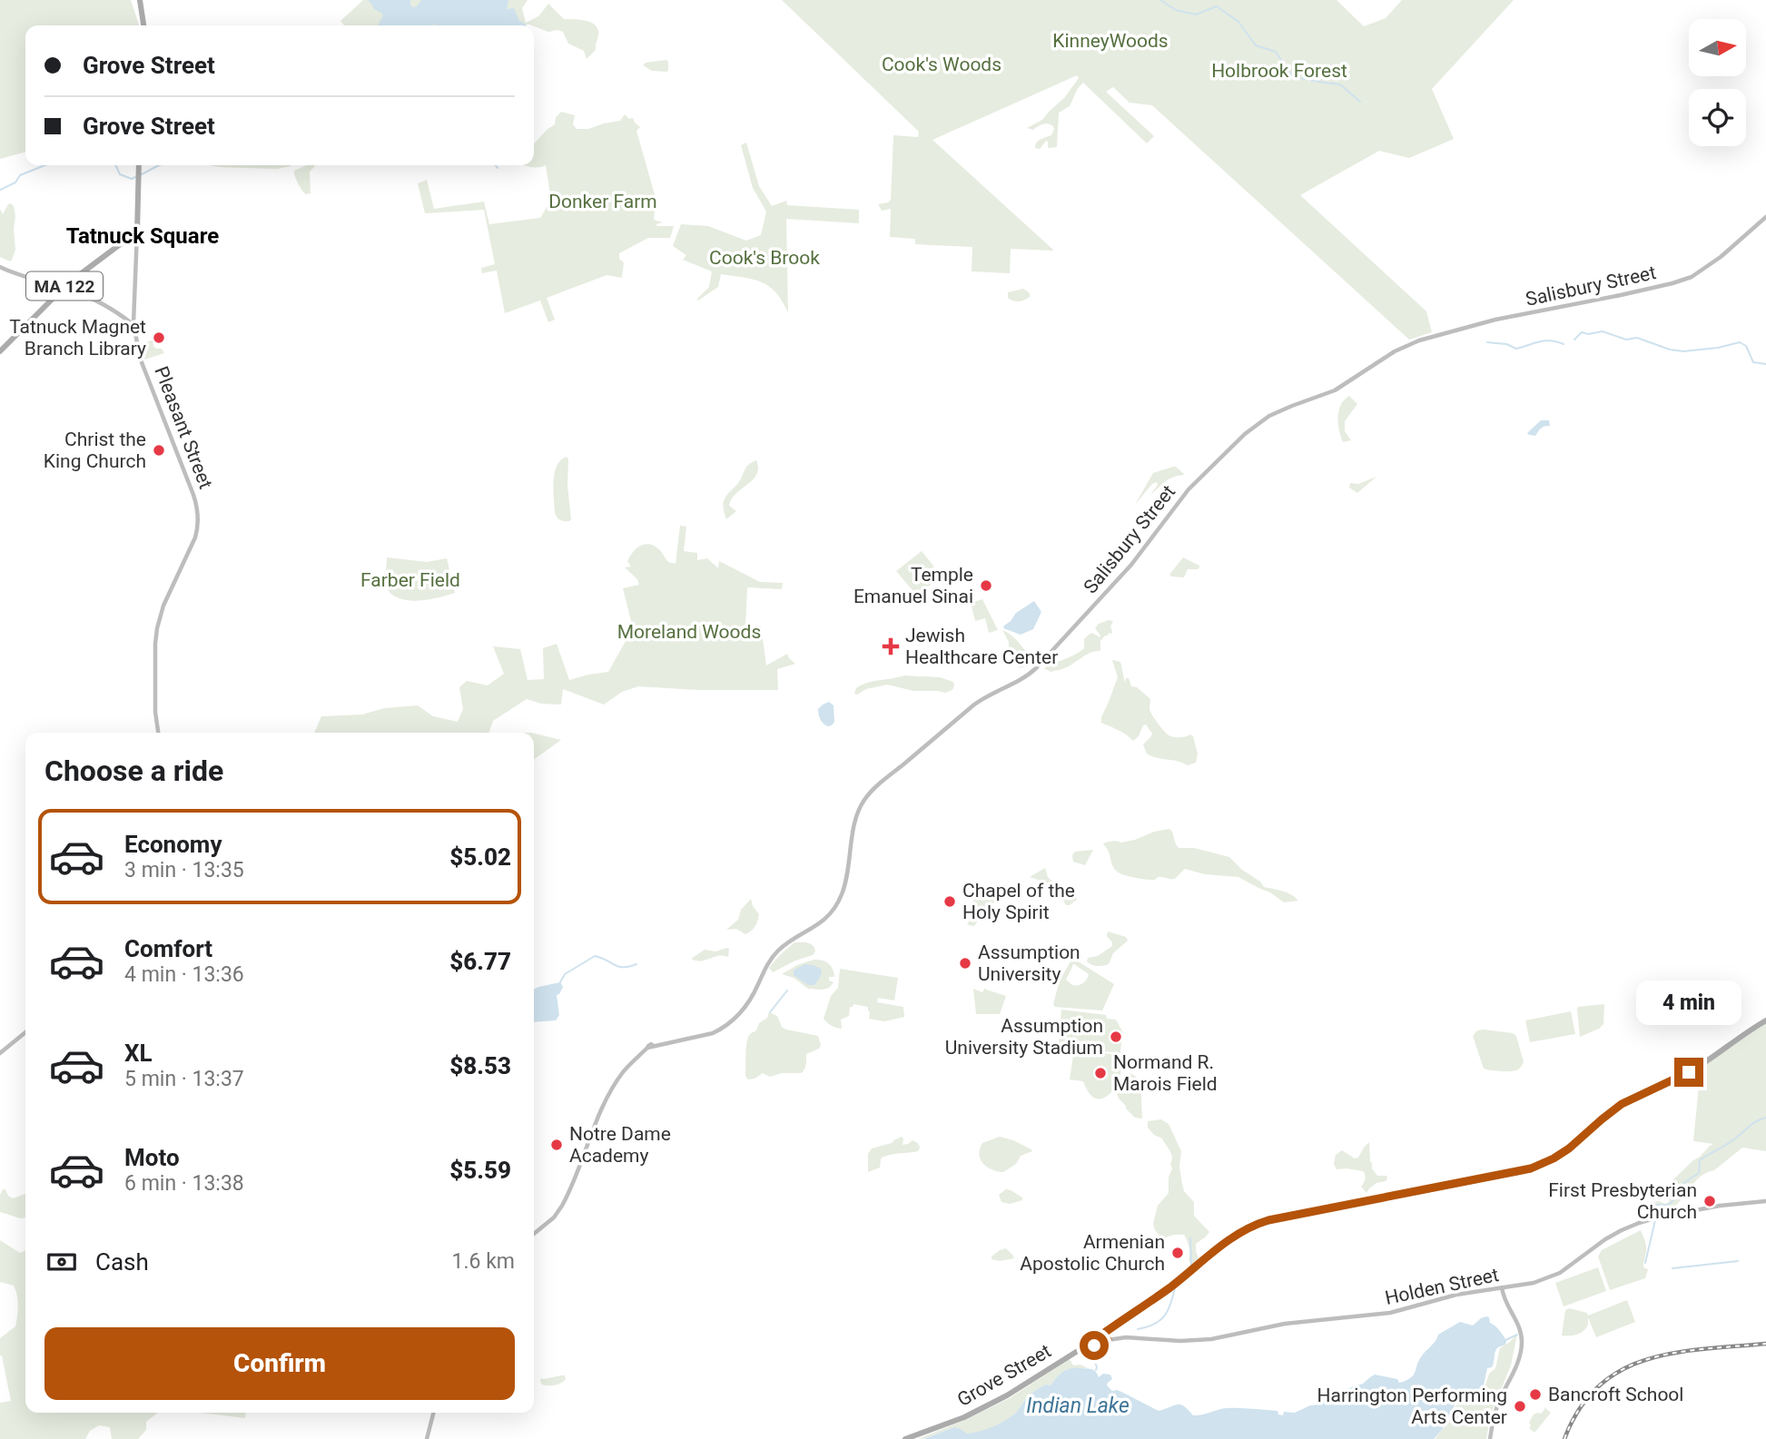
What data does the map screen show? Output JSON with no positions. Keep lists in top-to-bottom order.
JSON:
{
  "streets": {
    "main road": [
      "MA 122",
      "Salisbury Street",
      "Pleasant Street",
      "Holden Street",
      "Grove Street"
    ]
  },
  "crossings": [
    ["MA 122", "Pleasant Street"],
    ["Holden Street", "Grove Street"]
  ],
  "districts": ["Tatnuck Square"],
  "water": ["Indian Lake"],
  "parks": [
    "KinneyWoods",
    "Cook's Woods",
    "Holbrook Forest",
    "Donker Farm",
    "Cook's Brook",
    "Farber Field",
    "Moreland Woods"
  ],
  "places": {
    "other": [
      "Tatnuck Magnet Branch Library",
      "Christ the King Church",
      "Temple Emanuel Sinai",
      "Chapel of the Holy Spirit",
      "Assumption University",
      "Assumption University Stadium",
      "Normand R. Marois Field",
      "Notre Dame Academy",
      "First Presbyterian Church",
      "Armenian Apostolic Church",
      "Bancroft School",
      "Harrington Performing Arts Center"
    ],
    "health": ["Jewish Healthcare Center"]
  },
  "north": "right",
  "page": {
    "banner": ["Grove Street", "Grove Street"],
    "heading": "Choose a ride",
    "list": [
      {
        "name": "Economy",
        "note": "3 min · 13:35",
        "value": "$5.02"
      },
      {
        "name": "Comfort",
        "note": "4 min · 13:36",
        "value": "$6.77"
      },
      {
        "name": "XL",
        "note": "5 min · 13:37",
        "value": "$8.53"
      },
      {
        "name": "Moto",
        "note": "6 min · 13:38",
        "value": "$5.59"
      }
    ],
    "bubble": "4 min",
    "pay": ["Cash", "1.6 km"],
    "buttons": "Confirm"
  }
}
